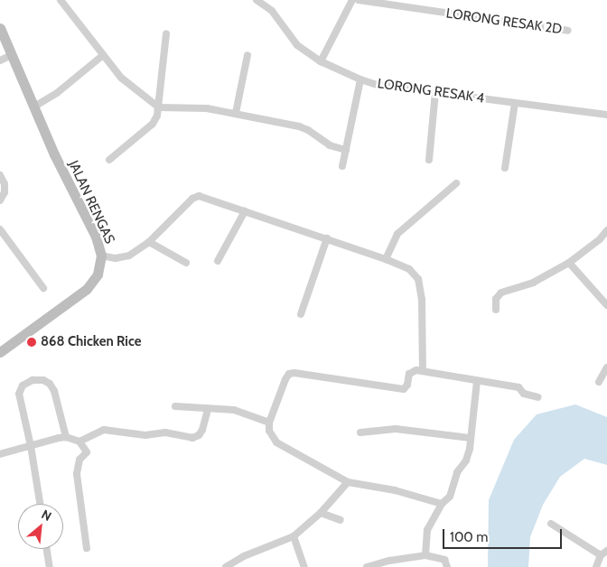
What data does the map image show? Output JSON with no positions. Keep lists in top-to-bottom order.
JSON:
{
  "streets": {
    "street": ["LORONG RESAK 2D", "LORONG RESAK 4", "JALAN RENGAS"]
  },
  "places": ["868 Chicken Rice"],
  "scale_bar": "100 m",
  "north": "top right"
}
